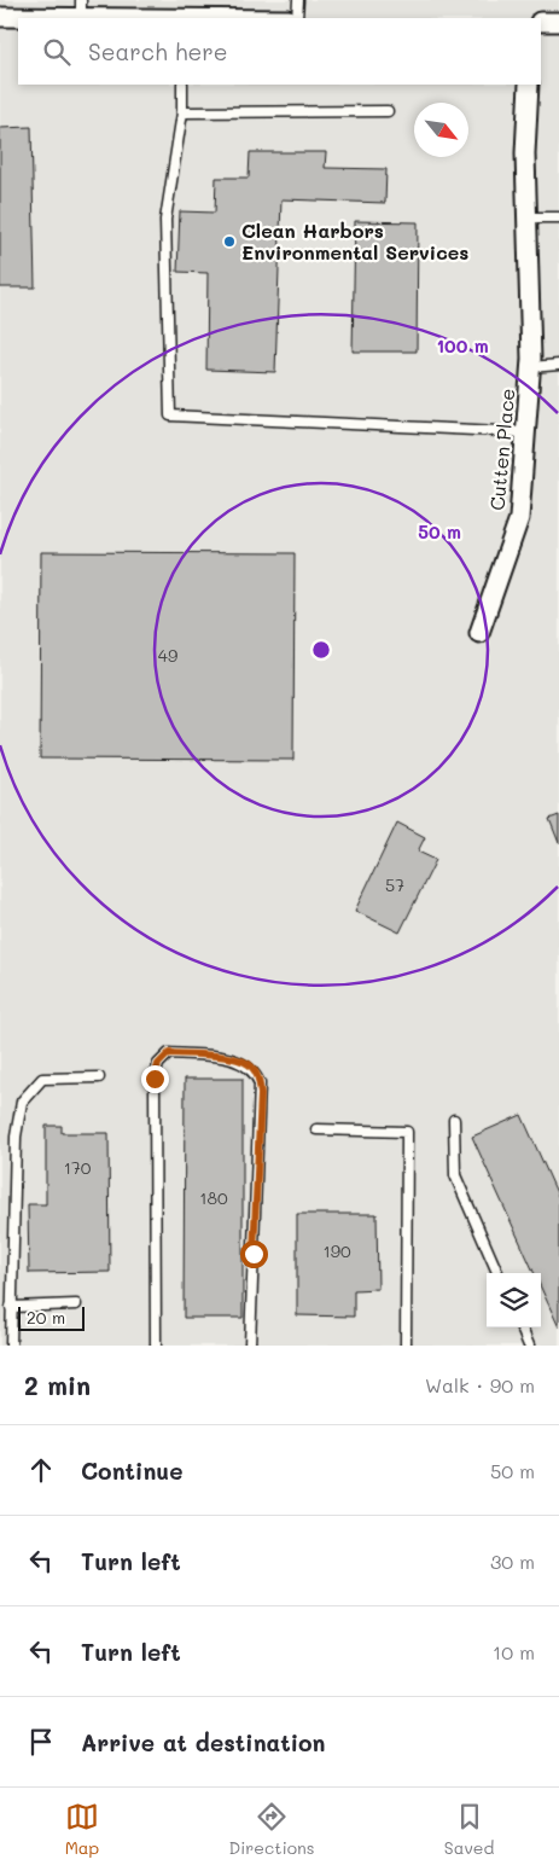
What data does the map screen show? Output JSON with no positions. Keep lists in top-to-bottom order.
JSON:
{
  "streets": {
    "street": ["Cutten Place"]
  },
  "places": ["Clean Harbors Environmental Services"],
  "house_numbers": [
    "49",
    "57",
    "170",
    "180",
    "190"
  ],
  "scale_bar": "20 m",
  "north": "bottom right",
  "page": {
    "search": "Search here",
    "scale": "20 m",
    "heading": ["2 min", "Walk · 90 m"],
    "list": [
      ["Continue", "50 m"],
      ["Turn left", "30 m"],
      ["Turn left", "10 m"],
      "Arrive at destination"
    ],
    "nav": ["Map", "Directions", "Saved"]
  },
  "rings": ["100 m", "50 m"]
}
